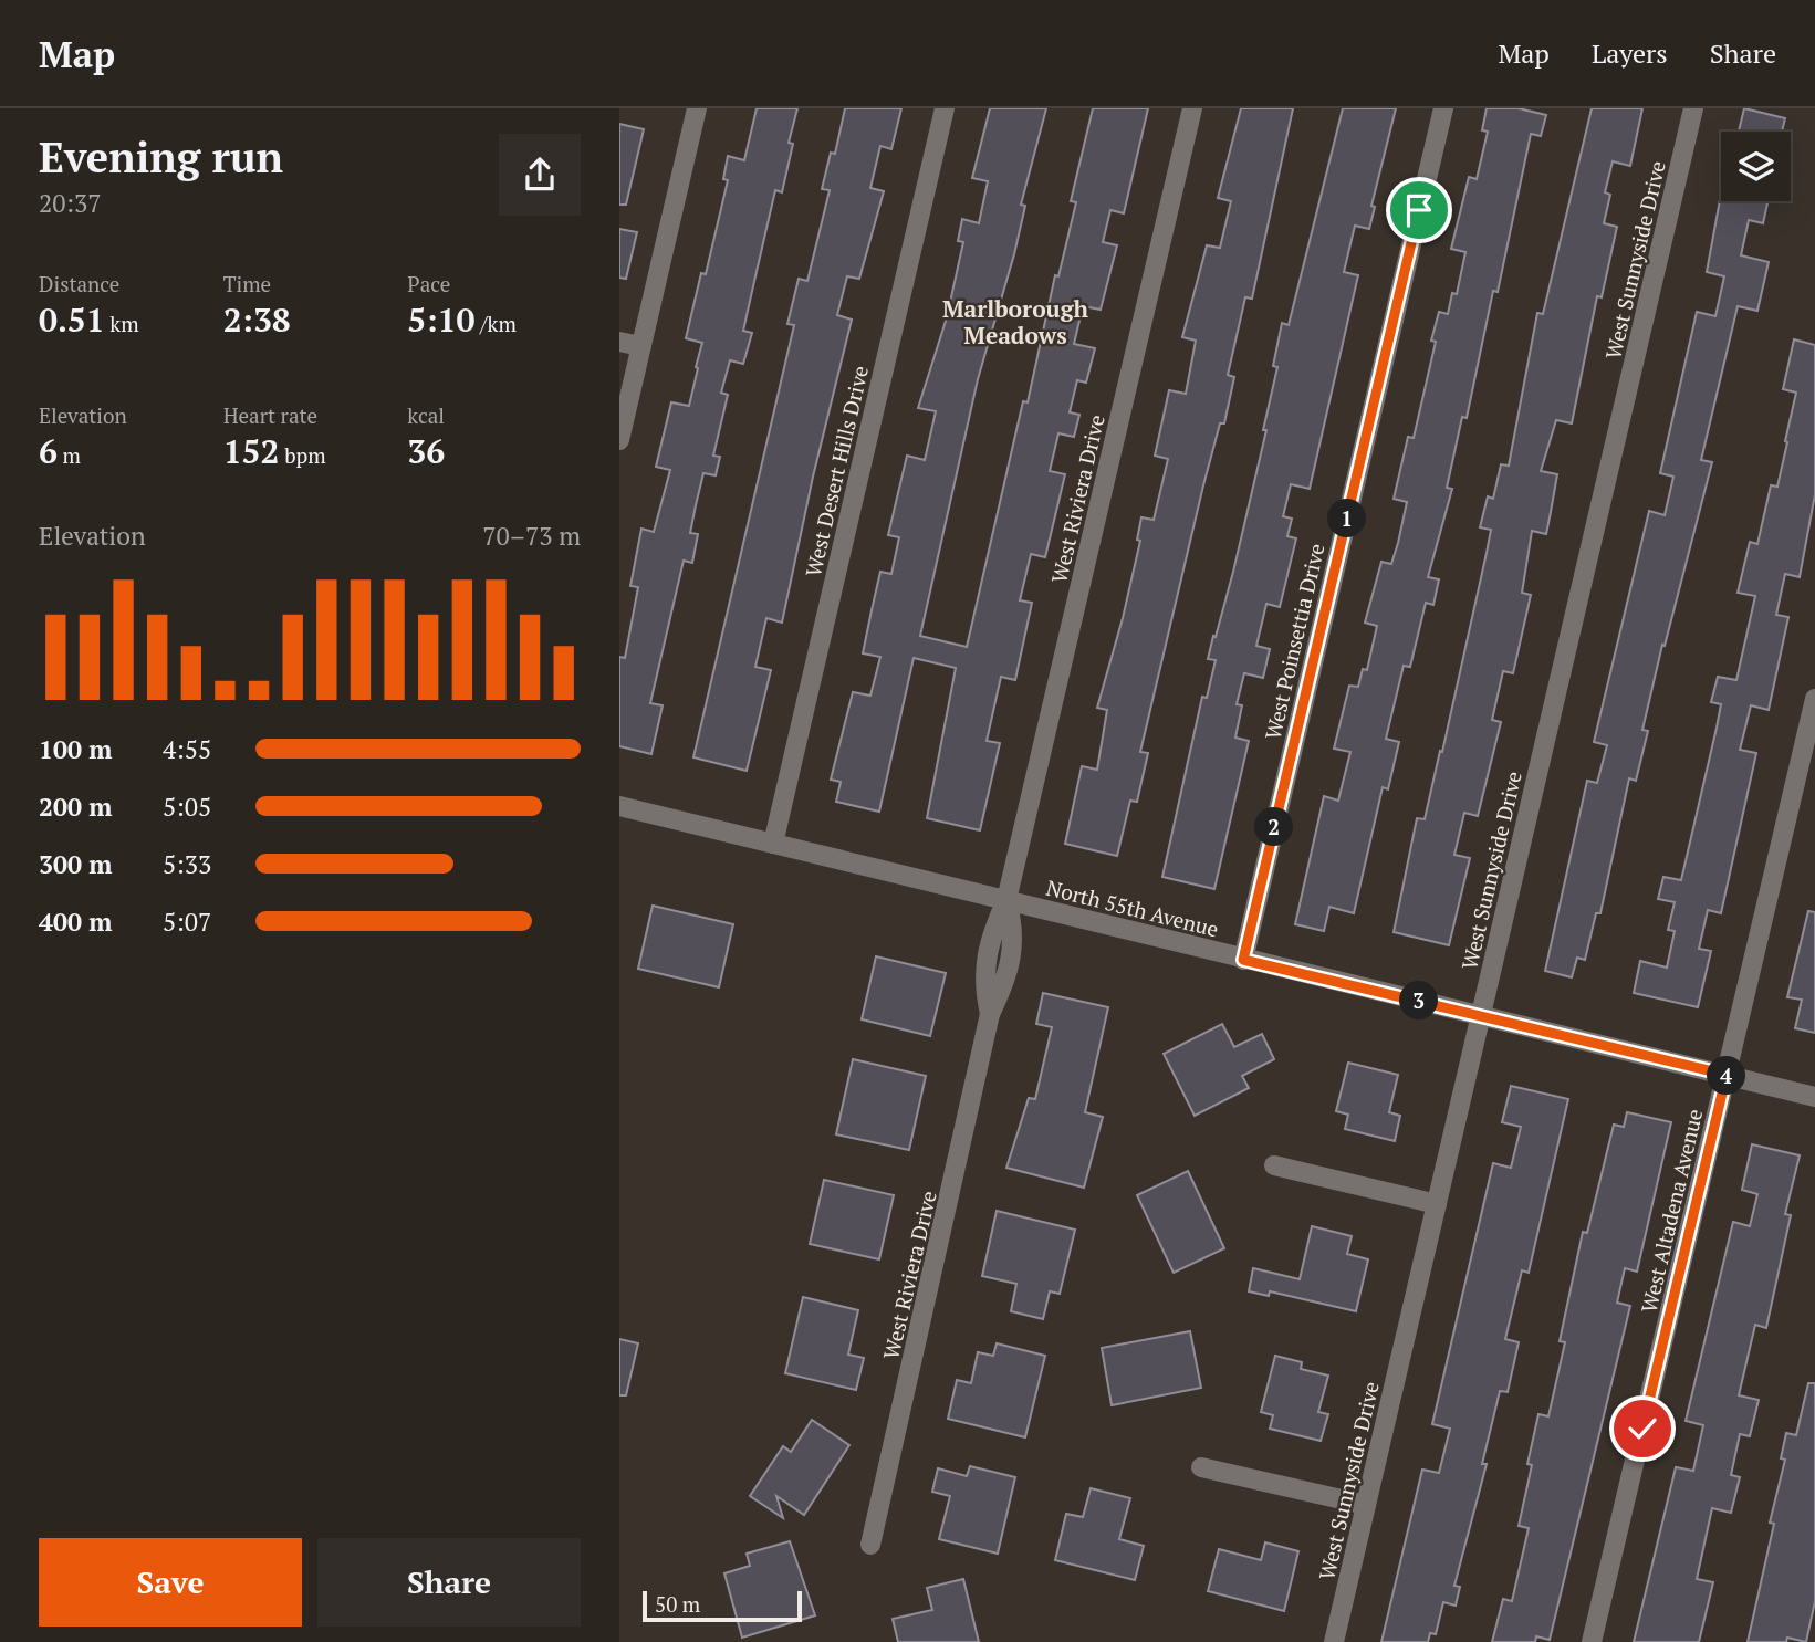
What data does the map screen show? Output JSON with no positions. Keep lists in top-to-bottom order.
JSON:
{
  "streets": {
    "street": [
      "West Sunnyside Drive",
      "West Desert Hills Drive",
      "West Riviera Drive",
      "West Poinsettia Drive",
      "North 55th Avenue",
      "West Altadena Avenue"
    ]
  },
  "crossings": [
    ["West Sunnyside Drive", "North 55th Avenue"],
    ["West Desert Hills Drive", "North 55th Avenue"],
    ["West Riviera Drive", "North 55th Avenue"],
    ["West Poinsettia Drive", "North 55th Avenue"],
    ["North 55th Avenue", "West Altadena Avenue"]
  ],
  "districts": ["Marlborough Meadows"],
  "scale_bar": "50 m",
  "page": {
    "header": "Map",
    "nav": ["Map", "Layers", "Share"],
    "heading": ["Evening run", "20:37"],
    "stats": [
      ["Distance", "0.51 km"],
      ["Time", "2:38"],
      ["Pace", "5:10 /km"],
      ["Elevation", "6 m"],
      ["Heart rate", "152 bpm"],
      ["kcal", "36"]
    ],
    "pins": [
      "1",
      "2",
      "3",
      "4"
    ],
    "chart": ["Elevation", "70–73 m"],
    "list": [
      {
        "name": "100 m",
        "note": "4:55"
      },
      {
        "name": "200 m",
        "note": "5:05"
      },
      {
        "name": "300 m",
        "note": "5:33"
      },
      {
        "name": "400 m",
        "note": "5:07"
      }
    ],
    "buttons": ["Save", "Share"],
    "scale": "50 m"
  }
}
